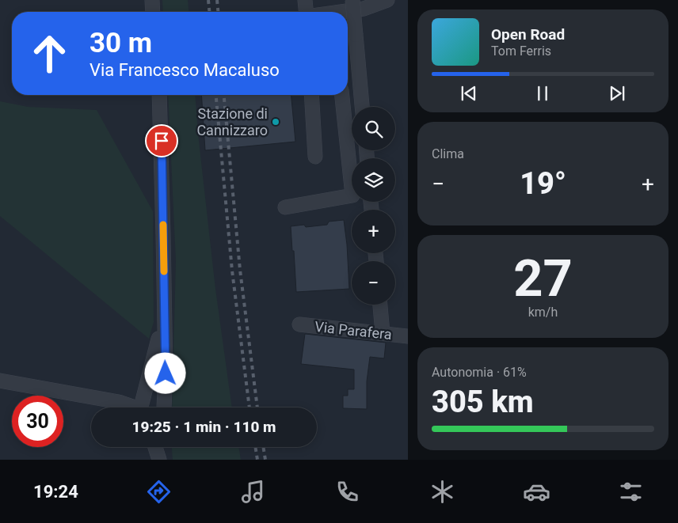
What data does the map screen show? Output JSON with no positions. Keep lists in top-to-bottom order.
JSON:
{
  "streets": {
    "street": ["Via Parafera"]
  },
  "places": ["Stazione di Cannizzaro"],
  "page": {
    "turn": ["30 m", "Via Francesco Macaluso"],
    "song": ["Open Road", "Tom Ferris"],
    "map_buttons": ["+", "−"],
    "tile": [
      "Clima",
      ["27", "km/h"],
      ["Autonomia · 61%", "305 km"]
    ],
    "heat": ["−", "19°", "+"],
    "limit": "30",
    "trip": "19:25 · 1 min · 110 m",
    "tabs": "19:24"
  }
}
